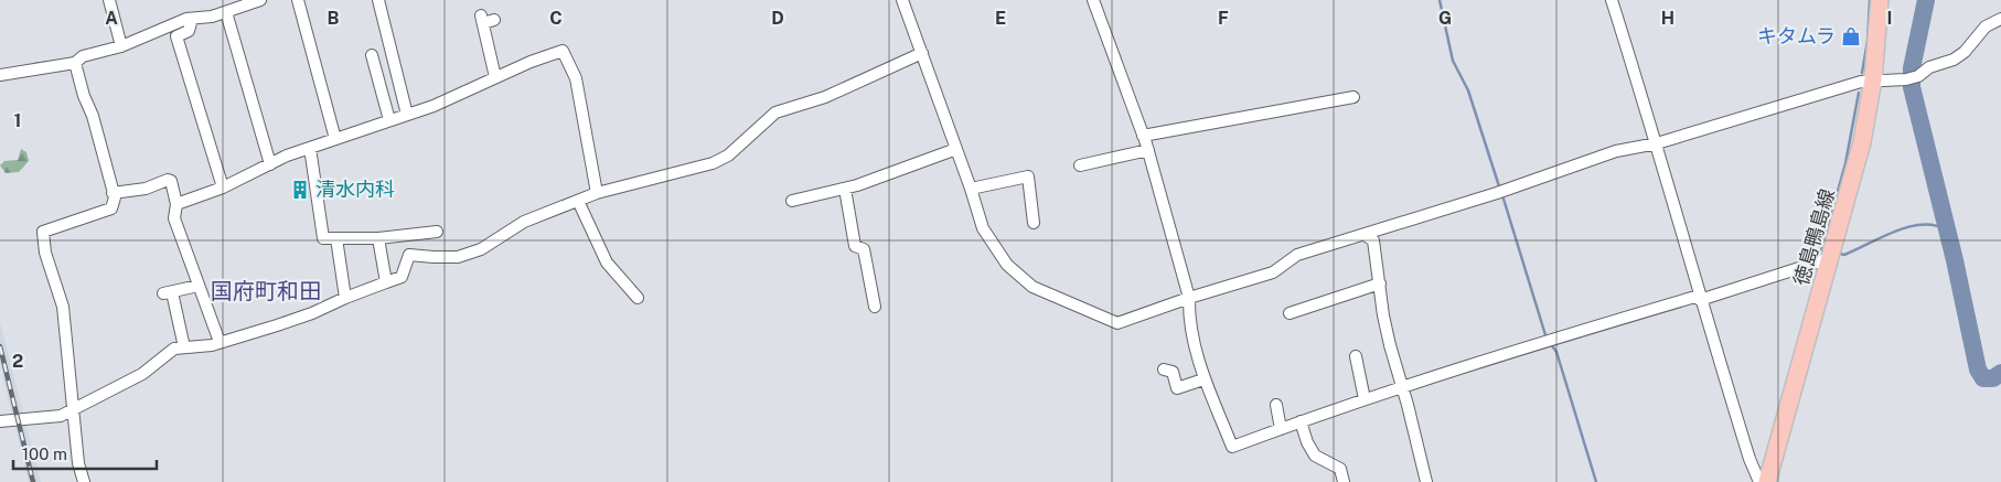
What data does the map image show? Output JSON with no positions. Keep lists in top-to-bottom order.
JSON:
{
  "streets": {
    "main road": ["徳島鴨島線"]
  },
  "districts": ["国府町和田"],
  "places": {
    "shop": ["キタムラ"],
    "building": ["清水内科"]
  },
  "scale_bar": "100 m",
  "grid": {
    "columns": [
      "A",
      "B",
      "C",
      "D",
      "E",
      "F",
      "G",
      "H",
      "I"
    ],
    "rows": ["1", "2"]
  }
}
